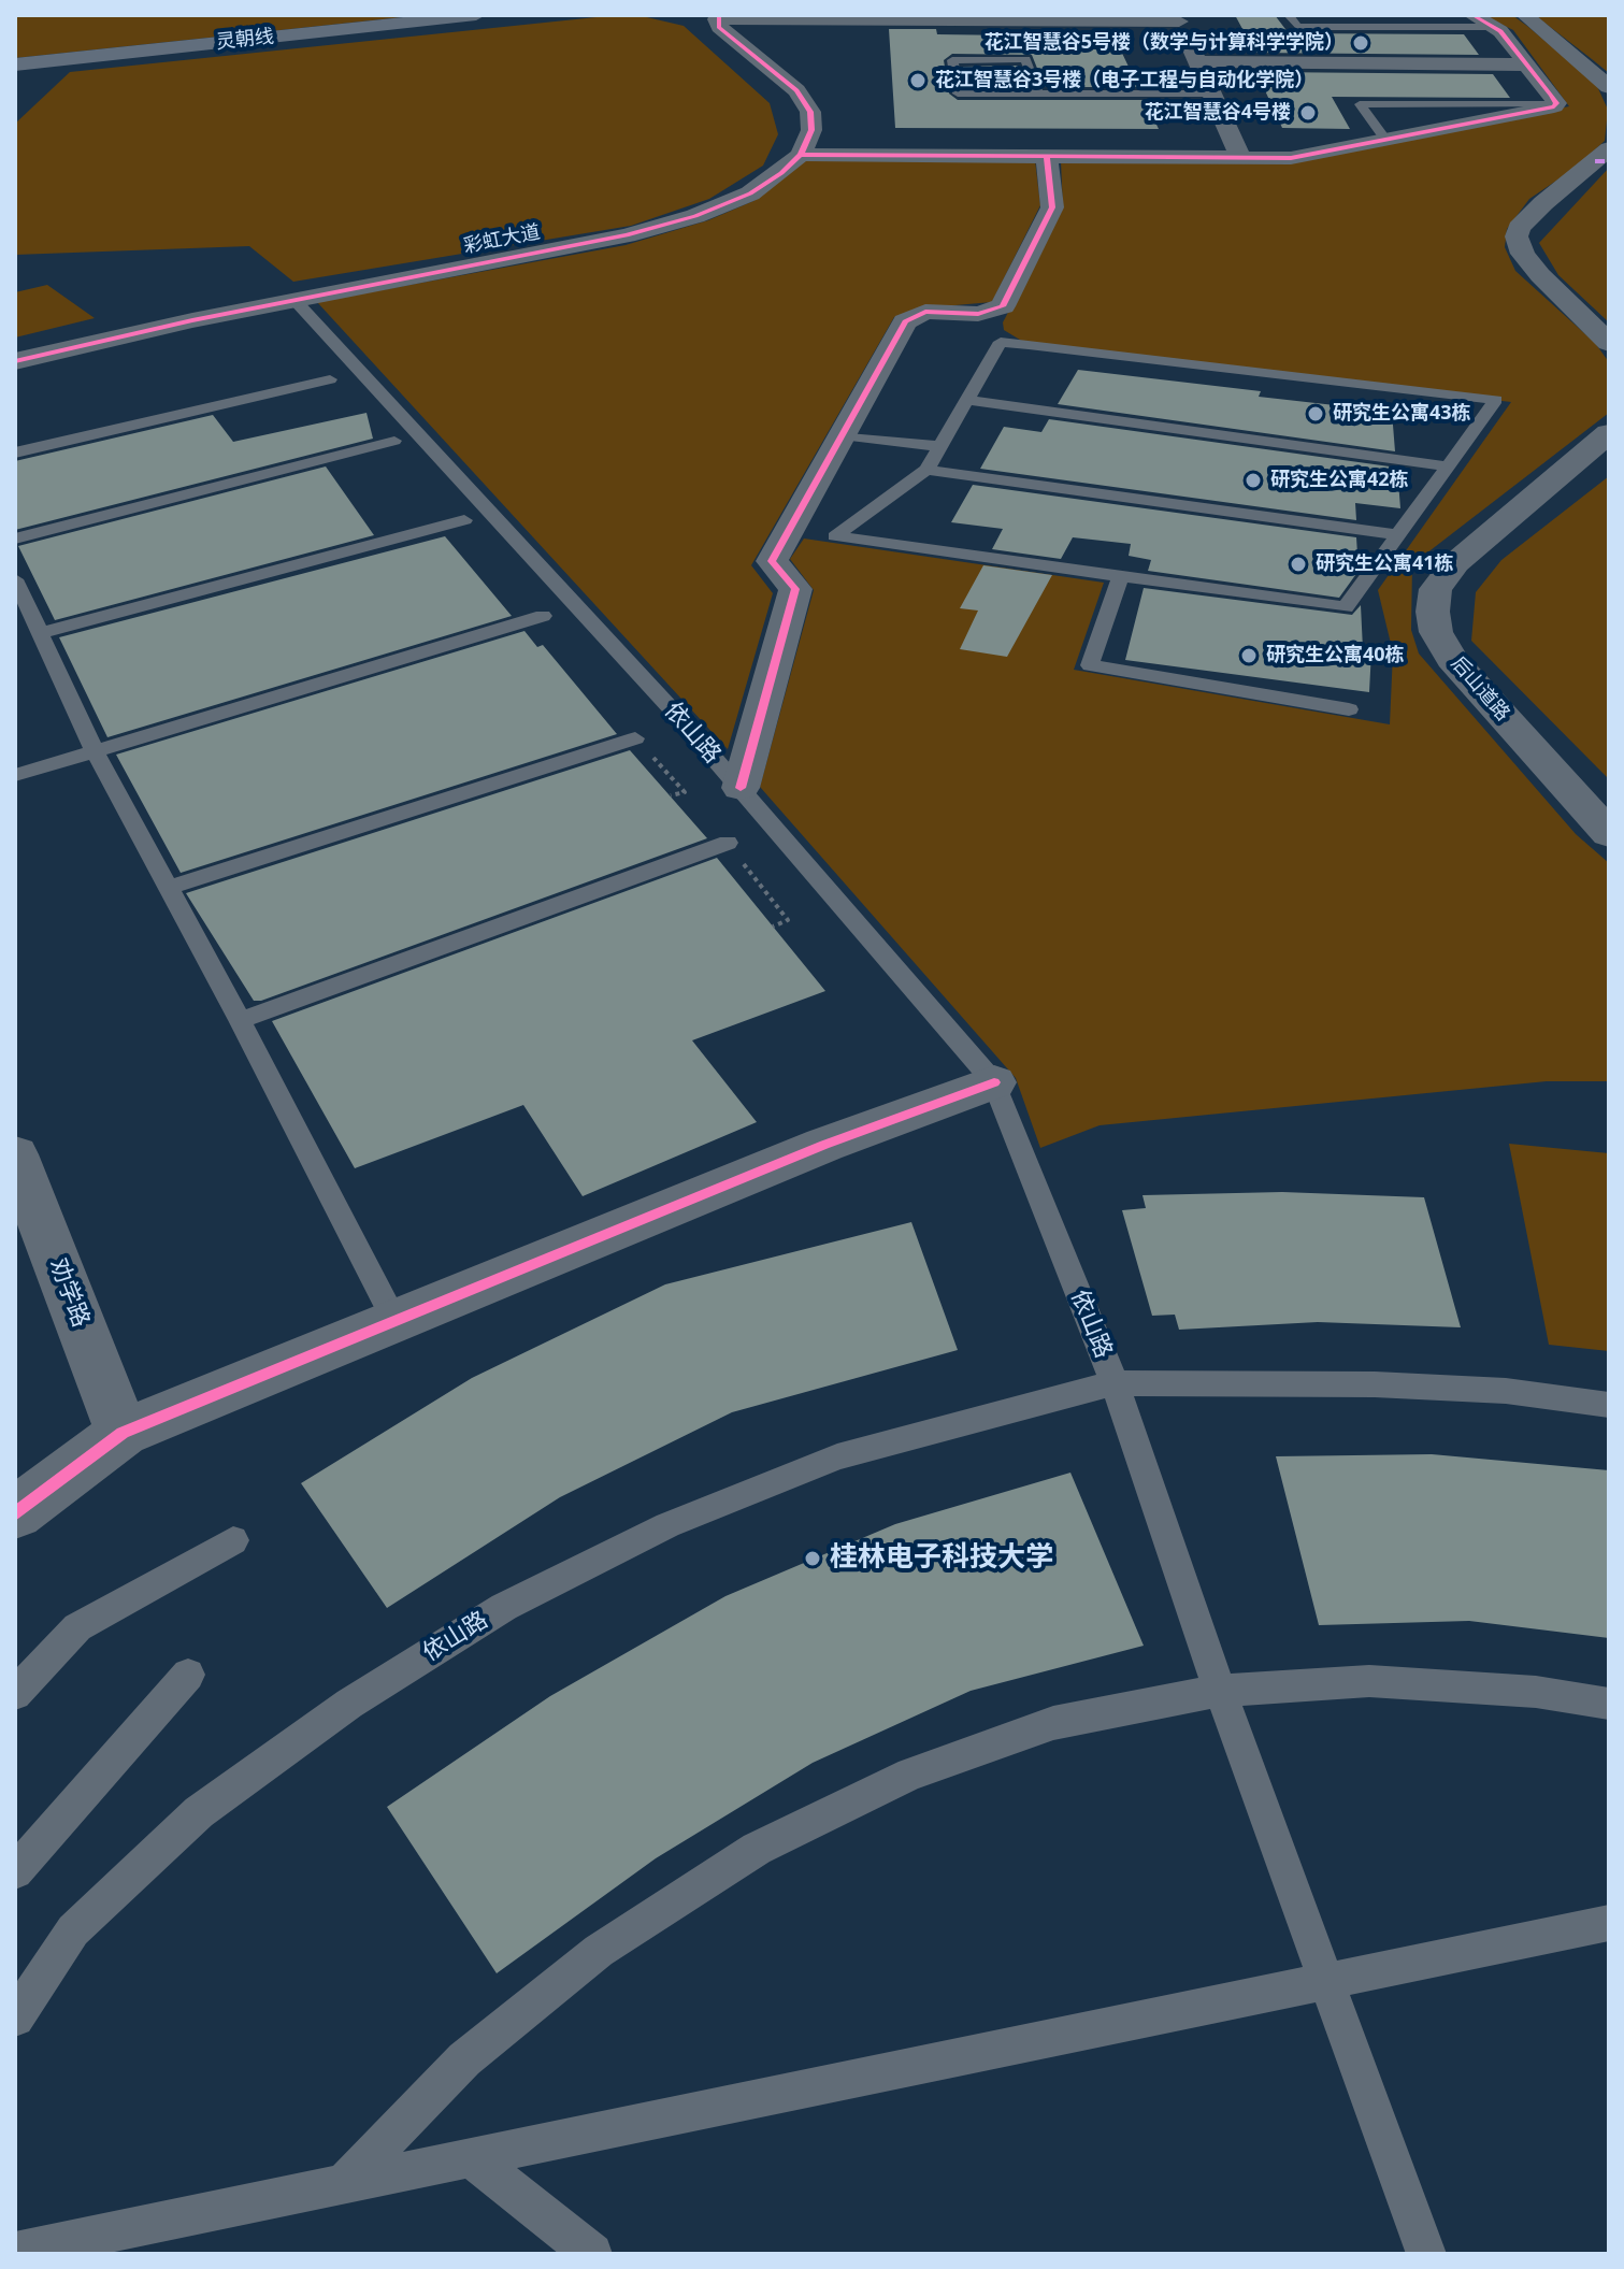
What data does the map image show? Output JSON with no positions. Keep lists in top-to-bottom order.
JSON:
{
  "streets": {
    "main road": ["灵朝线"],
    "street": ["彩虹大道", "后山道路", "劝学路"],
    "lane": ["依山路"]
  },
  "crossings": [
    ["彩虹大道", "依山路"]
  ],
  "places": [
    "花江智慧谷5号楼（数学与计算科学学院）",
    "花江智慧谷3号楼（电子工程与自动化学院）",
    "花江智慧谷4号楼",
    "研究生公寓43栋",
    "研究生公寓42栋",
    "研究生公寓41栋",
    "研究生公寓40栋",
    "桂林电子科技大学"
  ]
}
